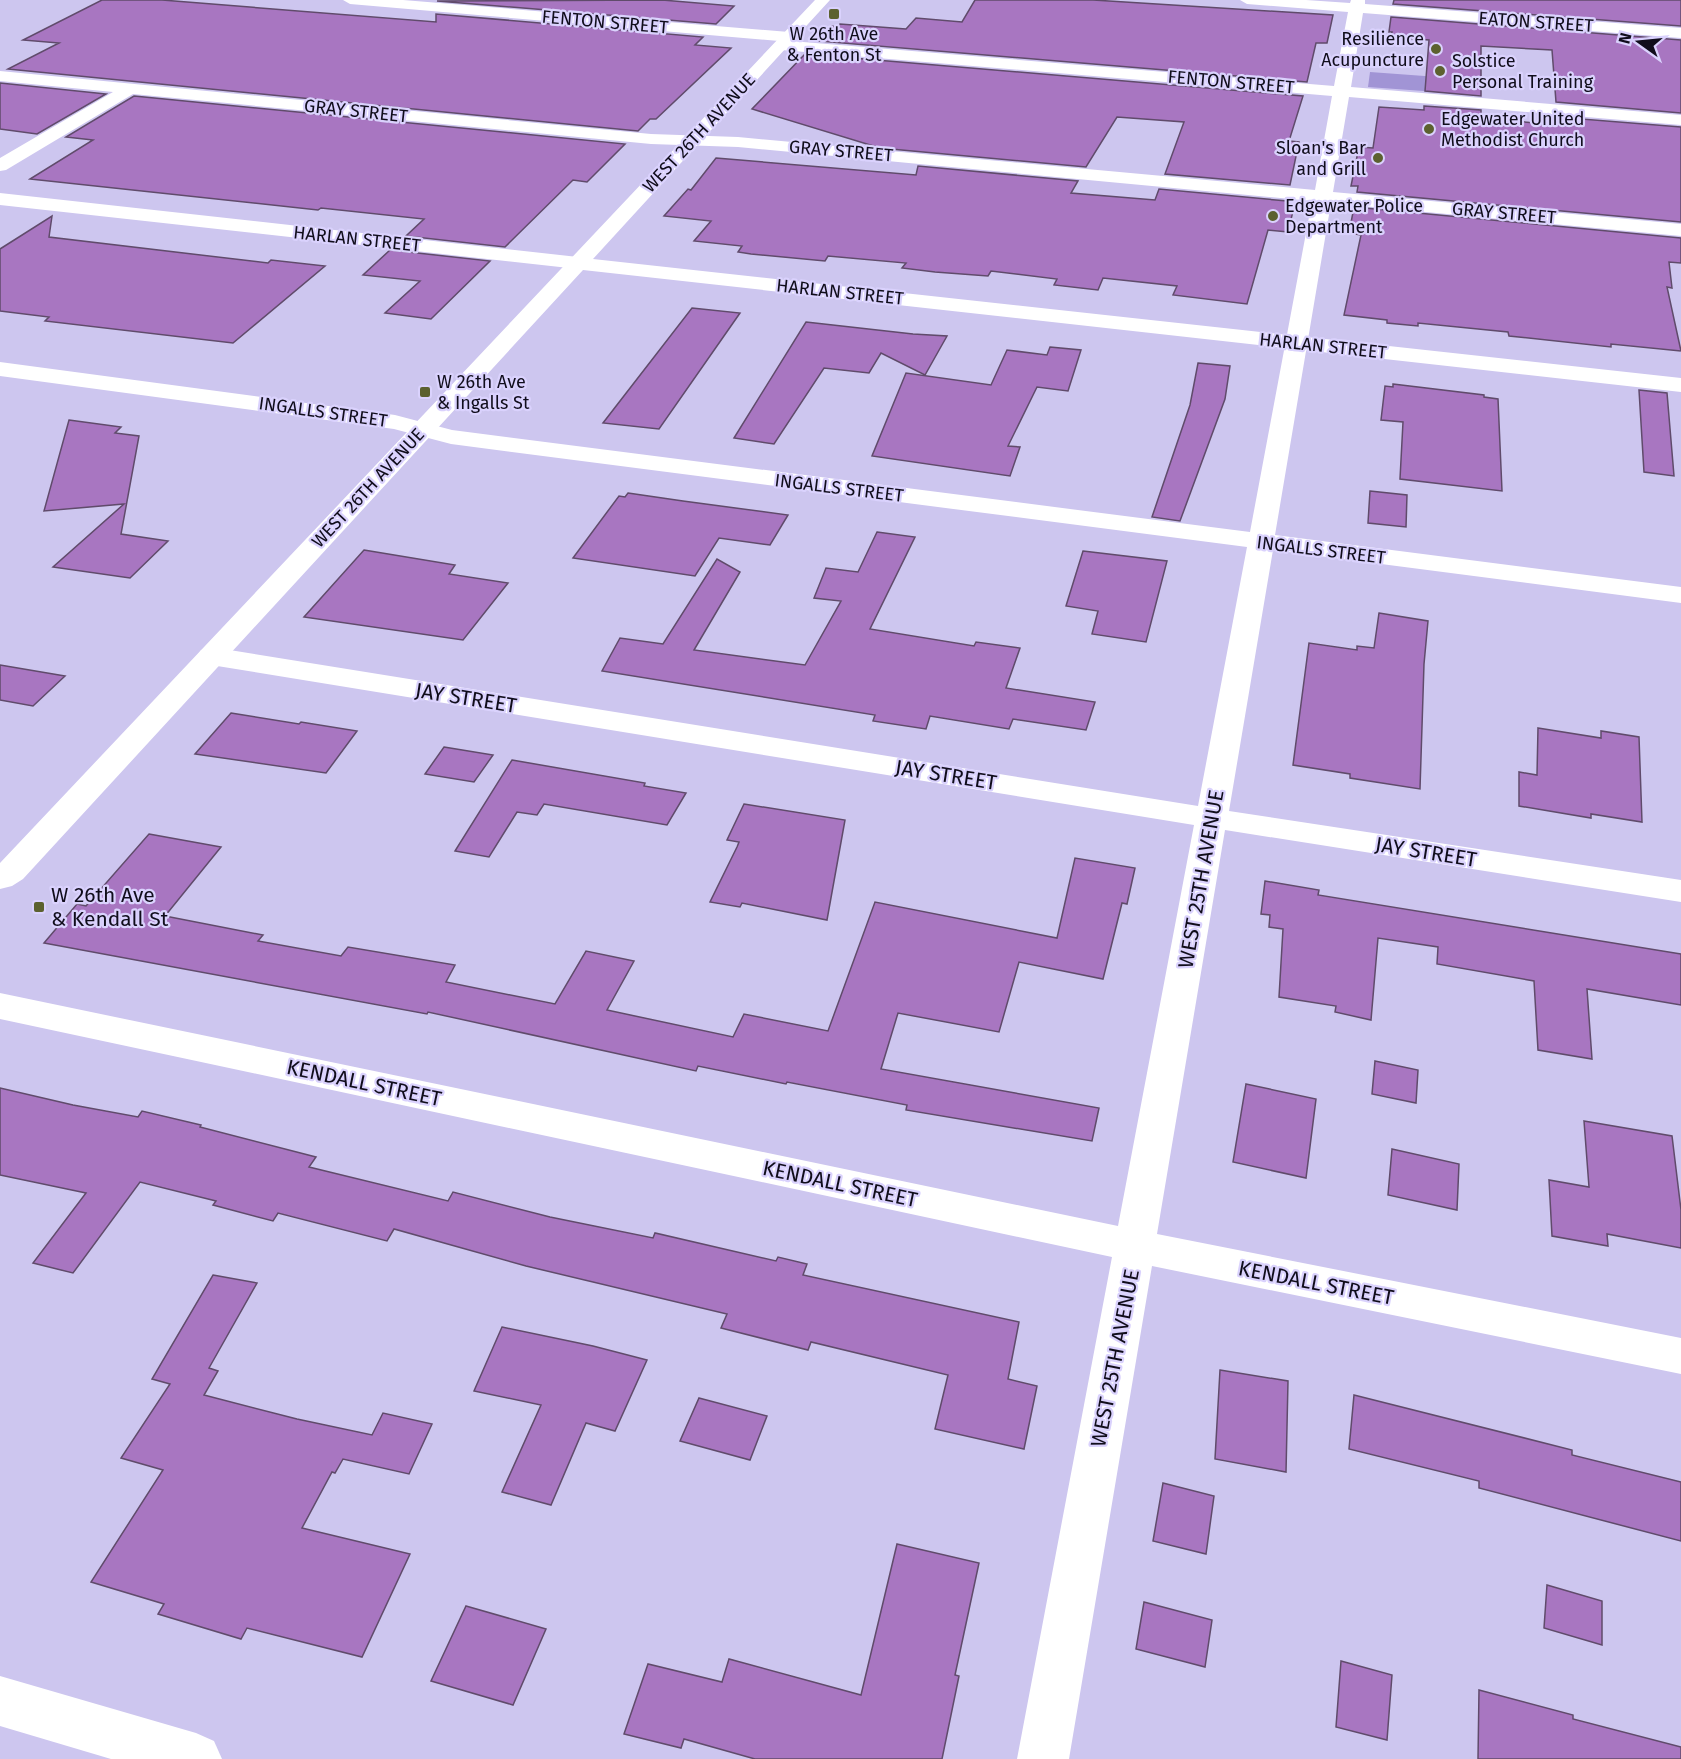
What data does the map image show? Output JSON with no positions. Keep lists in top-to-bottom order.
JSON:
{
  "streets": {
    "street": [
      "FENTON STREET",
      "EATON STREET",
      "GRAY STREET",
      "WEST 26TH AVENUE",
      "HARLAN STREET",
      "INGALLS STREET",
      "JAY STREET",
      "WEST 25TH AVENUE",
      "KENDALL STREET"
    ]
  },
  "crossings": [
    ["FENTON STREET", "WEST 26TH AVENUE"],
    ["FENTON STREET", "WEST 25TH AVENUE"],
    ["EATON STREET", "WEST 25TH AVENUE"],
    ["GRAY STREET", "WEST 26TH AVENUE"],
    ["GRAY STREET", "WEST 25TH AVENUE"],
    ["WEST 26TH AVENUE", "HARLAN STREET"],
    ["WEST 26TH AVENUE", "INGALLS STREET"],
    ["WEST 26TH AVENUE", "JAY STREET"],
    ["HARLAN STREET", "WEST 25TH AVENUE"],
    ["INGALLS STREET", "WEST 25TH AVENUE"],
    ["JAY STREET", "WEST 25TH AVENUE"],
    ["WEST 25TH AVENUE", "KENDALL STREET"]
  ],
  "places": {
    "transit": ["W 26th Ave & Fenton St", "W 26th Ave & Ingalls St", "W 26th Ave & Kendall St"],
    "other": [
      "Resilience Acupuncture",
      "Solstice Personal Training",
      "Edgewater United Methodist Church",
      "Sloan's Bar and Grill",
      "Edgewater Police Department"
    ]
  },
  "north": "left"
}
